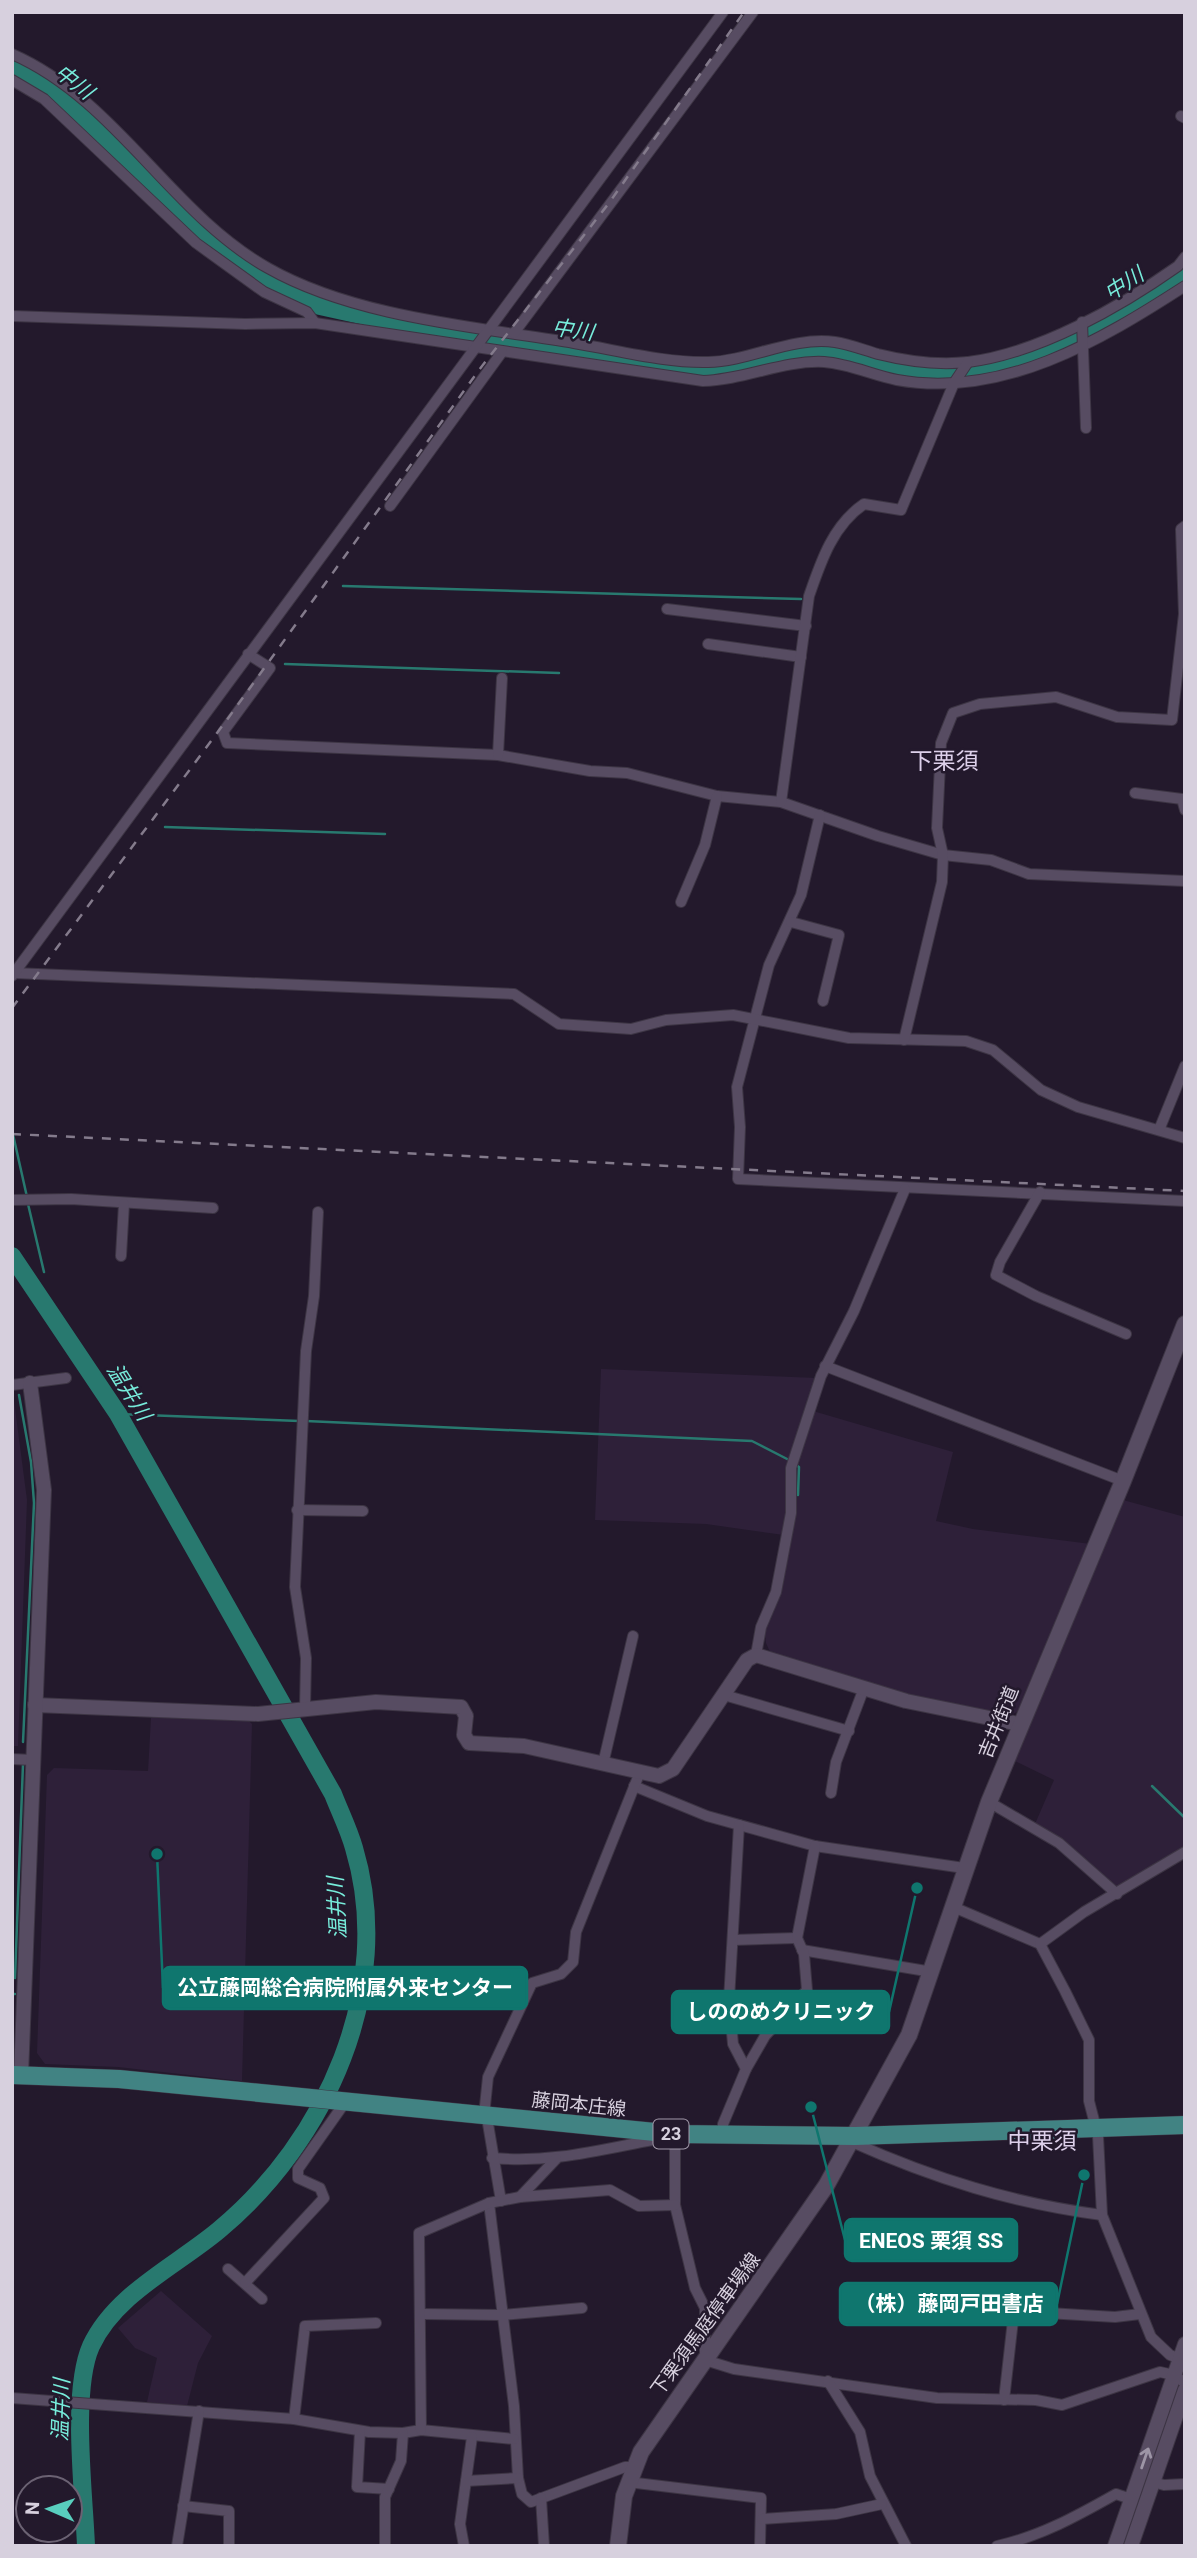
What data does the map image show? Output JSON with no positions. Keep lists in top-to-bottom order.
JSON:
{
  "streets": {
    "main road": [
      "吉井街道",
      "藤岡本庄線",
      "23",
      "下栗須馬庭停車場線"
    ]
  },
  "crossings": [
    ["吉井街道", "藤岡本庄線"],
    ["吉井街道", "下栗須馬庭停車場線"],
    ["藤岡本庄線", "下栗須馬庭停車場線"]
  ],
  "districts": ["下栗須", "中栗須"],
  "water": ["中川", "温井川"],
  "places": [
    "公立藤岡総合病院附属外来センター",
    "しののめクリニック",
    "ENEOS 栗須 SS",
    "（株）藤岡戸田書店"
  ],
  "north": "left"
}
